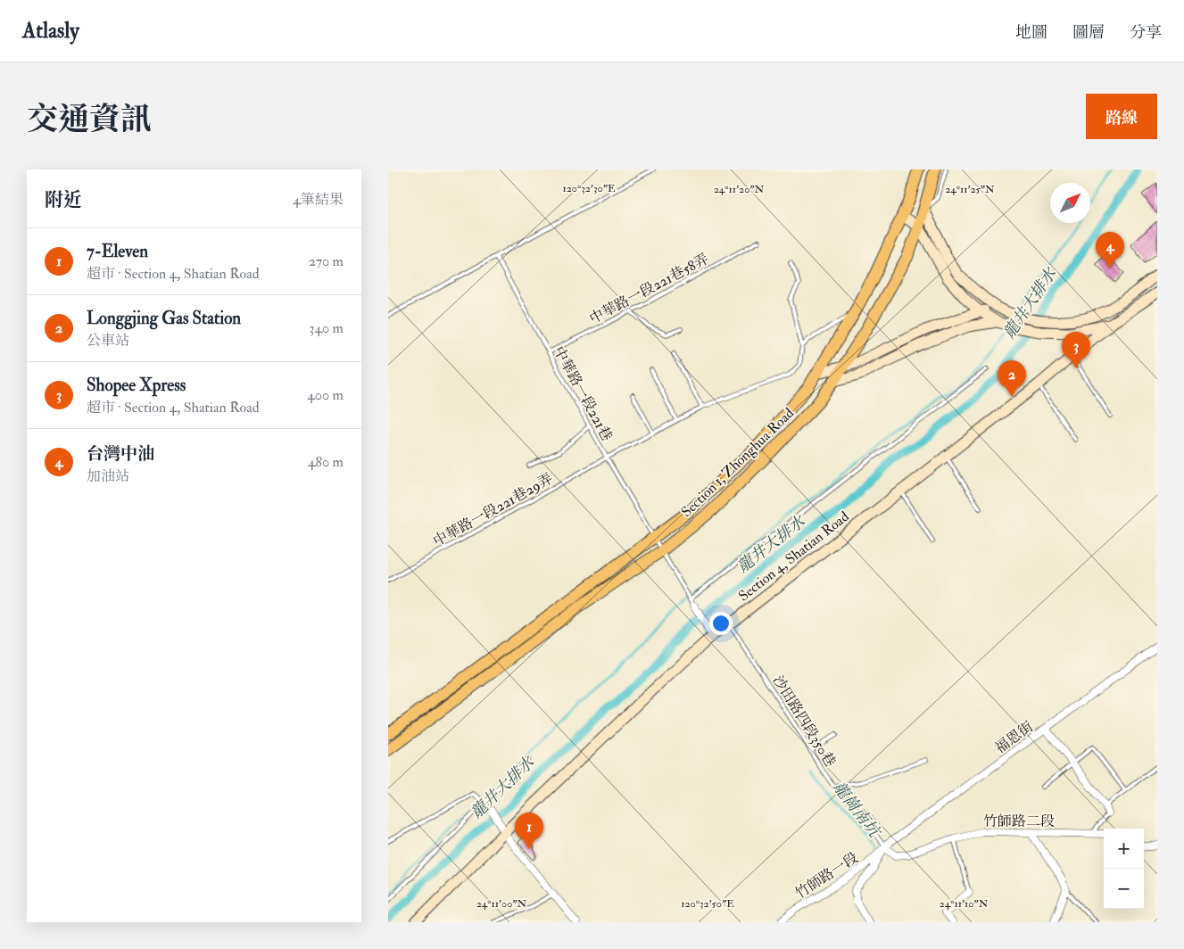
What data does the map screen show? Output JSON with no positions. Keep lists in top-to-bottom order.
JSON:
{
  "streets": {
    "main road": ["Section 1, Zhonghua Road"],
    "street": [
      "Section 4, Shatian Road",
      "福恩街",
      "竹師路二段",
      "竹師路一段"
    ],
    "lane": [
      "中華路一段221巷58弄",
      "中華路一段221巷",
      "中華路一段221巷29弄",
      "沙田路四段350巷"
    ]
  },
  "crossings": [
    ["中華路一段221巷58弄", "中華路一段221巷"],
    ["中華路一段221巷", "Section 1, Zhonghua Road"],
    ["中華路一段221巷", "中華路一段221巷29弄"],
    ["Section 4, Shatian Road", "沙田路四段350巷"],
    ["沙田路四段350巷", "福恩街"],
    ["沙田路四段350巷", "竹師路二段"],
    ["沙田路四段350巷", "竹師路一段"],
    ["福恩街", "竹師路二段"],
    ["福恩街", "竹師路一段"],
    ["竹師路二段", "竹師路一段"]
  ],
  "water": ["龍井大排水", "龍崗南坑"],
  "north": "top right",
  "page": {
    "header": "Atlasly",
    "nav": ["地圖", "圖層", "分享"],
    "title": "交通資訊",
    "buttons": "路線",
    "heading": ["附近", "4筆結果"],
    "list": [
      {
        "mark": "1",
        "name": "7-Eleven",
        "note": "超市 · Section 4, Shatian Road",
        "value": "270 m"
      },
      {
        "mark": "2",
        "name": "Longgjing Gas Station",
        "note": "公車站",
        "value": "340 m"
      },
      {
        "mark": "3",
        "name": "Shopee Xpress",
        "note": "超市 · Section 4, Shatian Road",
        "value": "400 m"
      },
      {
        "mark": "4",
        "name": "台灣中油",
        "note": "加油站",
        "value": "480 m"
      }
    ],
    "pins": [
      "4",
      "3",
      "2",
      "1"
    ],
    "map_buttons": ["+", "−"]
  },
  "coordinates": [
    "120°32'30\"E",
    "24°11'20\"N",
    "24°11'25\"N",
    "24°11'00\"N",
    "24°11'10\"N",
    "120°32'50\"E"
  ]
}
